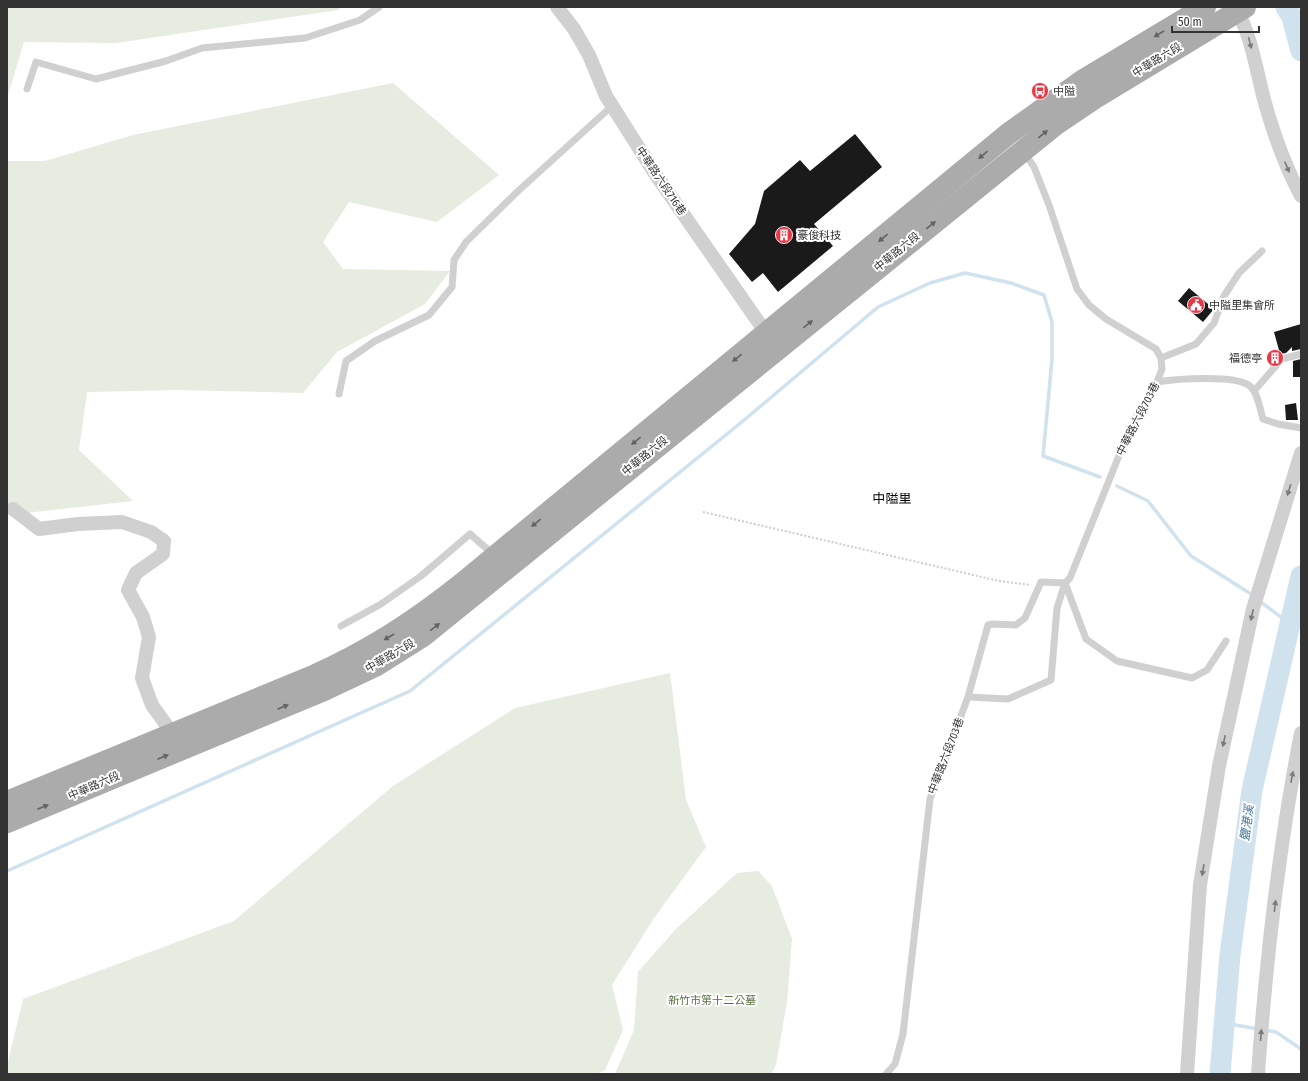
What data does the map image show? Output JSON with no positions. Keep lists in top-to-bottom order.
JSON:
{
  "streets": {
    "main road": ["中華路六段"],
    "street": ["中華路六段716巷"],
    "lane": ["中華路六段703巷"]
  },
  "crossings": [
    ["中華路六段", "中華路六段716巷"]
  ],
  "districts": ["中隘里"],
  "water": ["鹽港溪"],
  "parks": ["新竹市第十二公墓"],
  "places": {
    "bus stop": ["中隘"],
    "building": ["豪俊科技", "福德亭"],
    "public building": ["中隘里集會所"]
  },
  "scale_bar": "50 m"
}
